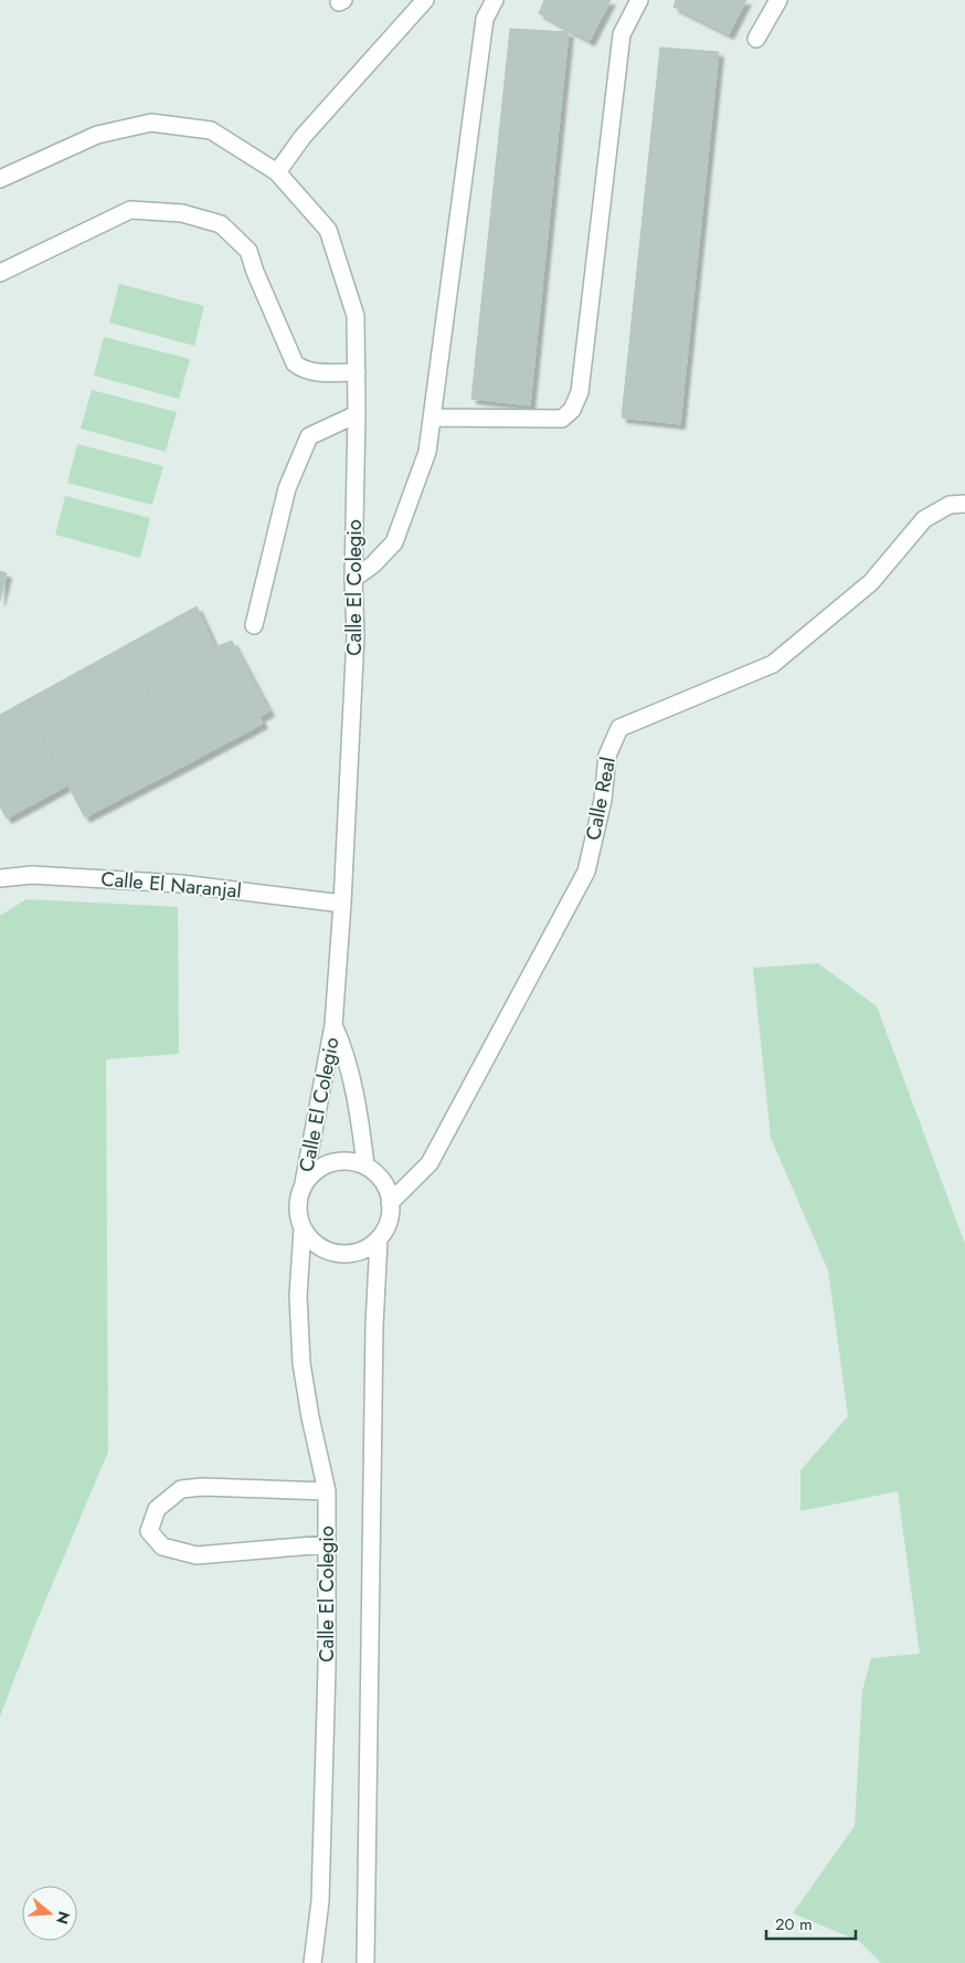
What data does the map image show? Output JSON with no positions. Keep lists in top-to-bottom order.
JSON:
{
  "streets": {
    "street": ["Calle El Colegio", "Calle Real", "Calle El Naranjal"]
  },
  "crossings": [
    ["Calle El Colegio", "Calle Real"],
    ["Calle El Colegio", "Calle El Naranjal"]
  ],
  "scale_bar": "20 m",
  "north": "right"
}
